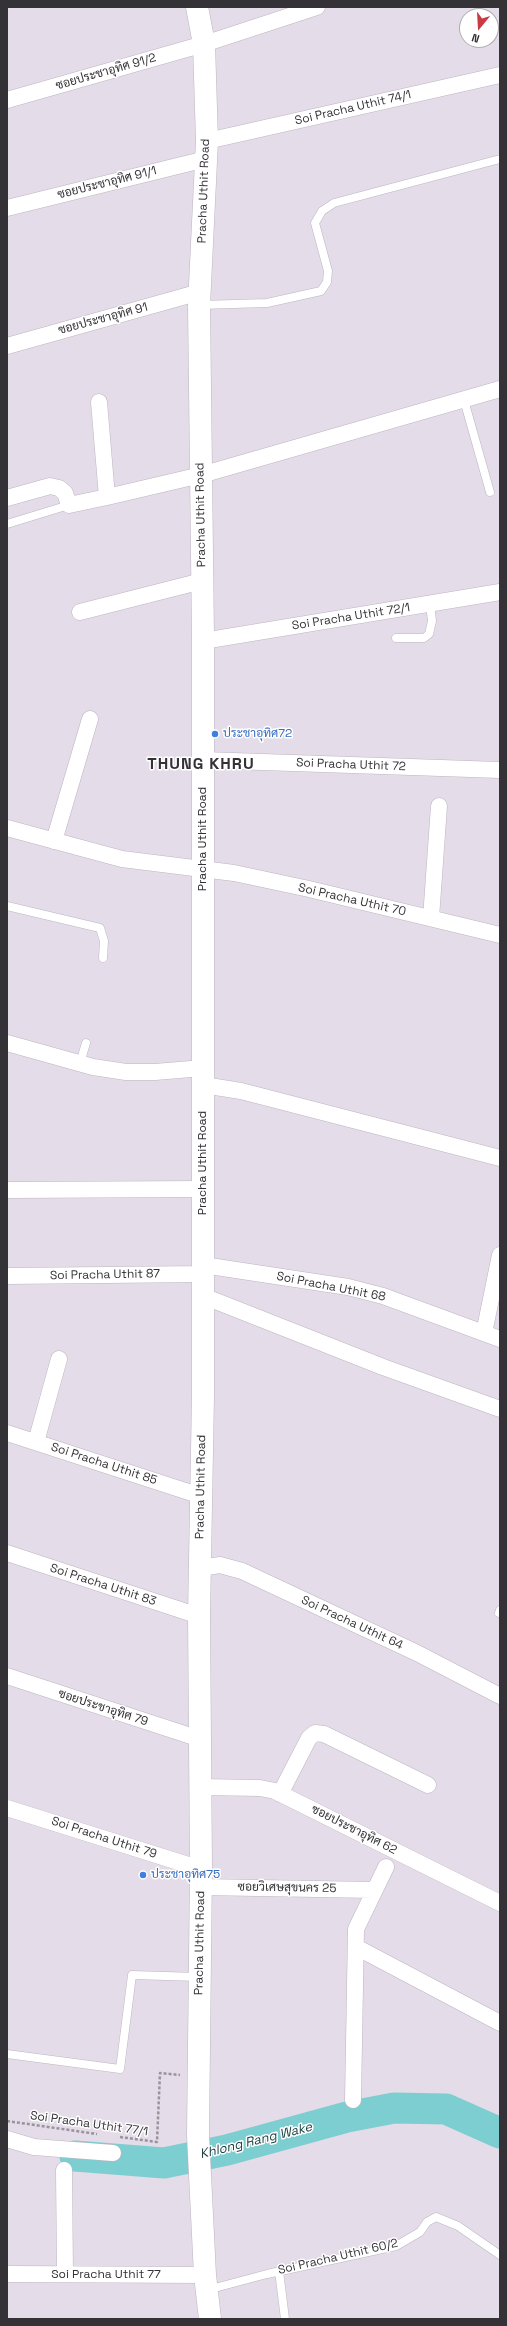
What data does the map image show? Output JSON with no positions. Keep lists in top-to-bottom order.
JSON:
{
  "streets": {
    "main road": ["Pracha Uthit Road"],
    "street": [
      "ซอยประชาอุทิศ 91/2",
      "Soi Pracha Uthit 74/1",
      "ซอยประชาอุทิศ 91/1",
      "ซอยประชาอุทิศ 91",
      "Soi Pracha Uthit 72/1",
      "Soi Pracha Uthit 72",
      "Soi Pracha Uthit 70",
      "Soi Pracha Uthit 87",
      "Soi Pracha Uthit 68",
      "Soi Pracha Uthit 85",
      "Soi Pracha Uthit 83",
      "Soi Pracha Uthit 64",
      "ซอยประชาอุทิศ 79",
      "ซอยประชาอุทิศ 62",
      "Soi Pracha Uthit 79",
      "ซอยวิเศษสุขนคร 25",
      "Soi Pracha Uthit 77"
    ],
    "lane": ["Soi Pracha Uthit 60/2"],
    "path": ["Soi Pracha Uthit 77/1"]
  },
  "crossings": [
    ["ซอยประชาอุทิศ 91/2", "Pracha Uthit Road"],
    ["Soi Pracha Uthit 74/1", "ซอยประชาอุทิศ 91/1"],
    ["Soi Pracha Uthit 74/1", "Pracha Uthit Road"],
    ["ซอยประชาอุทิศ 91/1", "Pracha Uthit Road"],
    ["Pracha Uthit Road", "ซอยประชาอุทิศ 91"],
    ["Pracha Uthit Road", "Soi Pracha Uthit 72/1"],
    ["Pracha Uthit Road", "Soi Pracha Uthit 72"],
    ["Pracha Uthit Road", "Soi Pracha Uthit 70"],
    ["Pracha Uthit Road", "Soi Pracha Uthit 87"],
    ["Pracha Uthit Road", "Soi Pracha Uthit 68"],
    ["Pracha Uthit Road", "Soi Pracha Uthit 85"],
    ["Pracha Uthit Road", "Soi Pracha Uthit 83"],
    ["Pracha Uthit Road", "Soi Pracha Uthit 64"],
    ["Pracha Uthit Road", "ซอยประชาอุทิศ 79"],
    ["Pracha Uthit Road", "ซอยประชาอุทิศ 62"],
    ["Pracha Uthit Road", "Soi Pracha Uthit 79"],
    ["Pracha Uthit Road", "ซอยวิเศษสุขนคร 25"],
    ["Pracha Uthit Road", "Soi Pracha Uthit 77/1"],
    ["Pracha Uthit Road", "Soi Pracha Uthit 60/2"],
    ["Pracha Uthit Road", "Soi Pracha Uthit 77"],
    ["Soi Pracha Uthit 87", "Soi Pracha Uthit 68"],
    ["Soi Pracha Uthit 79", "ซอยวิเศษสุขนคร 25"],
    ["Soi Pracha Uthit 60/2", "Soi Pracha Uthit 77"]
  ],
  "districts": ["THUNG KHRU"],
  "water": ["Khlong Rang Wake"],
  "places": ["ประชาอุทิศ72", "ประชาอุทิศ75"],
  "north": "bottom"
}
